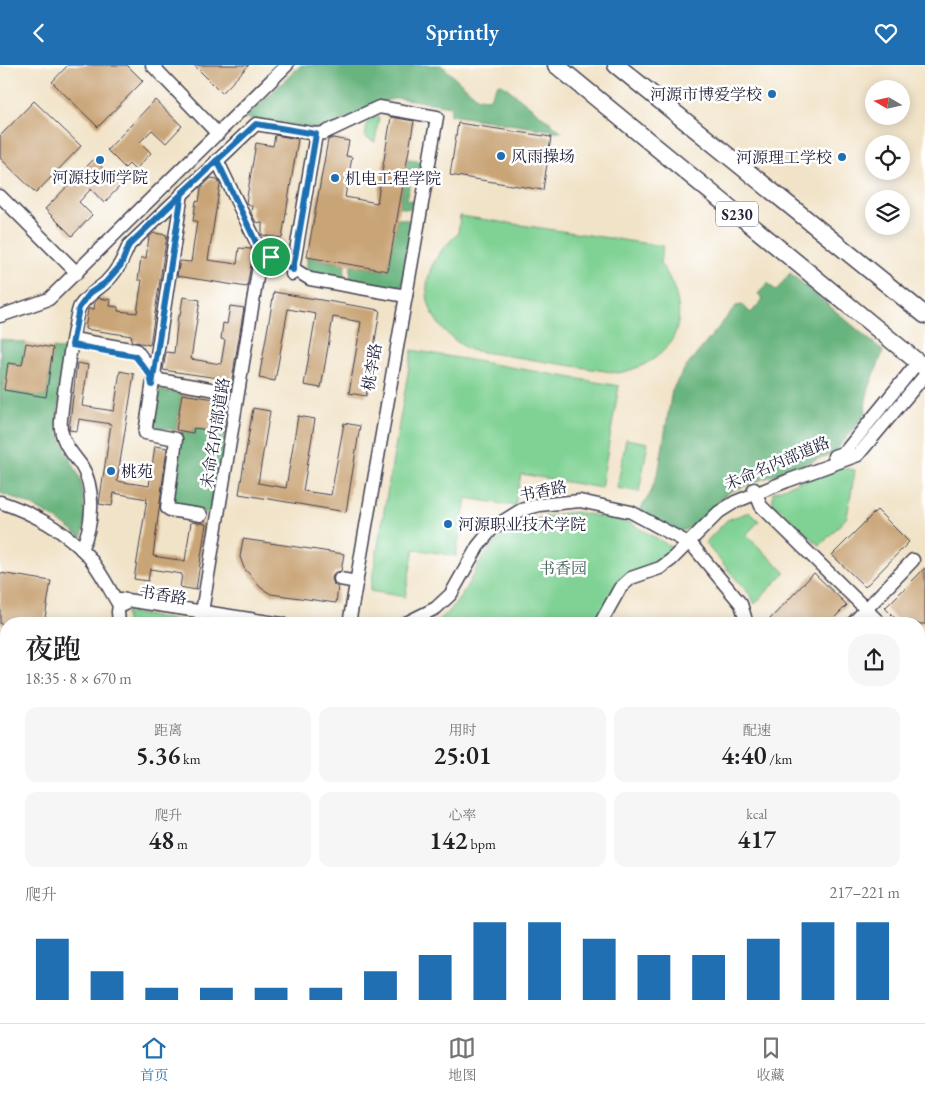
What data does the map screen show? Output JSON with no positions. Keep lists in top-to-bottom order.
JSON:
{
  "streets": {
    "main road": ["S230"],
    "street": ["桃李路", "未命名内部道路", "书香路"]
  },
  "crossings": [
    ["S230", "未命名内部道路"],
    ["未命名内部道路", "书香路"]
  ],
  "parks": ["书香园"],
  "places": [
    "河源市博爱学校",
    "风雨操场",
    "河源理工学校",
    "河源技师学院",
    "机电工程学院",
    "桃苑",
    "河源职业技术学院"
  ],
  "north": "left",
  "page": {
    "header": "Sprintly",
    "heading": ["夜跑", "18:35 · 8 × 670 m"],
    "stats": [
      ["距离", "5.36 km"],
      ["用时", "25:01"],
      ["配速", "4:40 /km"],
      ["爬升", "48 m"],
      ["心率", "142 bpm"],
      ["kcal", "417"]
    ],
    "chart": ["爬升", "217–221 m"],
    "tabs": ["首页", "地图", "收藏"]
  }
}
